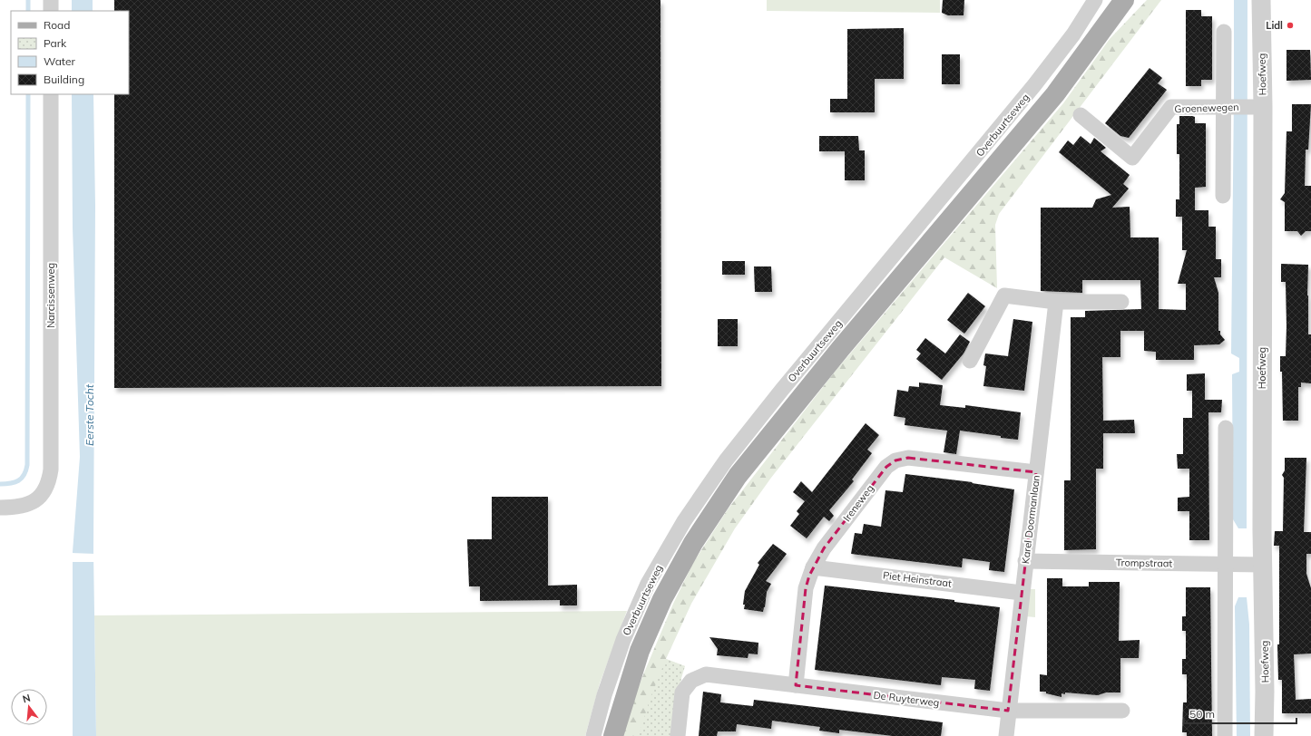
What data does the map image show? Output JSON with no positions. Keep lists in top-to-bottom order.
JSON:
{
  "streets": {
    "main road": ["Overbuurtseweg"],
    "street": [
      "Hoefweg",
      "Groenewegen",
      "Narcissenweg",
      "Ireneweg",
      "Karel Doormanlaan",
      "Trompstraat",
      "Piet Heinstraat",
      "De Ruyterweg"
    ]
  },
  "crossings": [
    ["Hoefweg", "Groenewegen"],
    ["Hoefweg", "Trompstraat"],
    ["Ireneweg", "Karel Doormanlaan"],
    ["Ireneweg", "Piet Heinstraat"],
    ["Ireneweg", "De Ruyterweg"],
    ["Karel Doormanlaan", "Trompstraat"],
    ["Karel Doormanlaan", "Piet Heinstraat"],
    ["Karel Doormanlaan", "De Ruyterweg"]
  ],
  "water": ["Eerste Tocht"],
  "places": ["Lidl"],
  "legend": [
    "Road",
    "Park",
    "Water",
    "Building"
  ],
  "scale_bar": "50 m",
  "north": "top"
}
